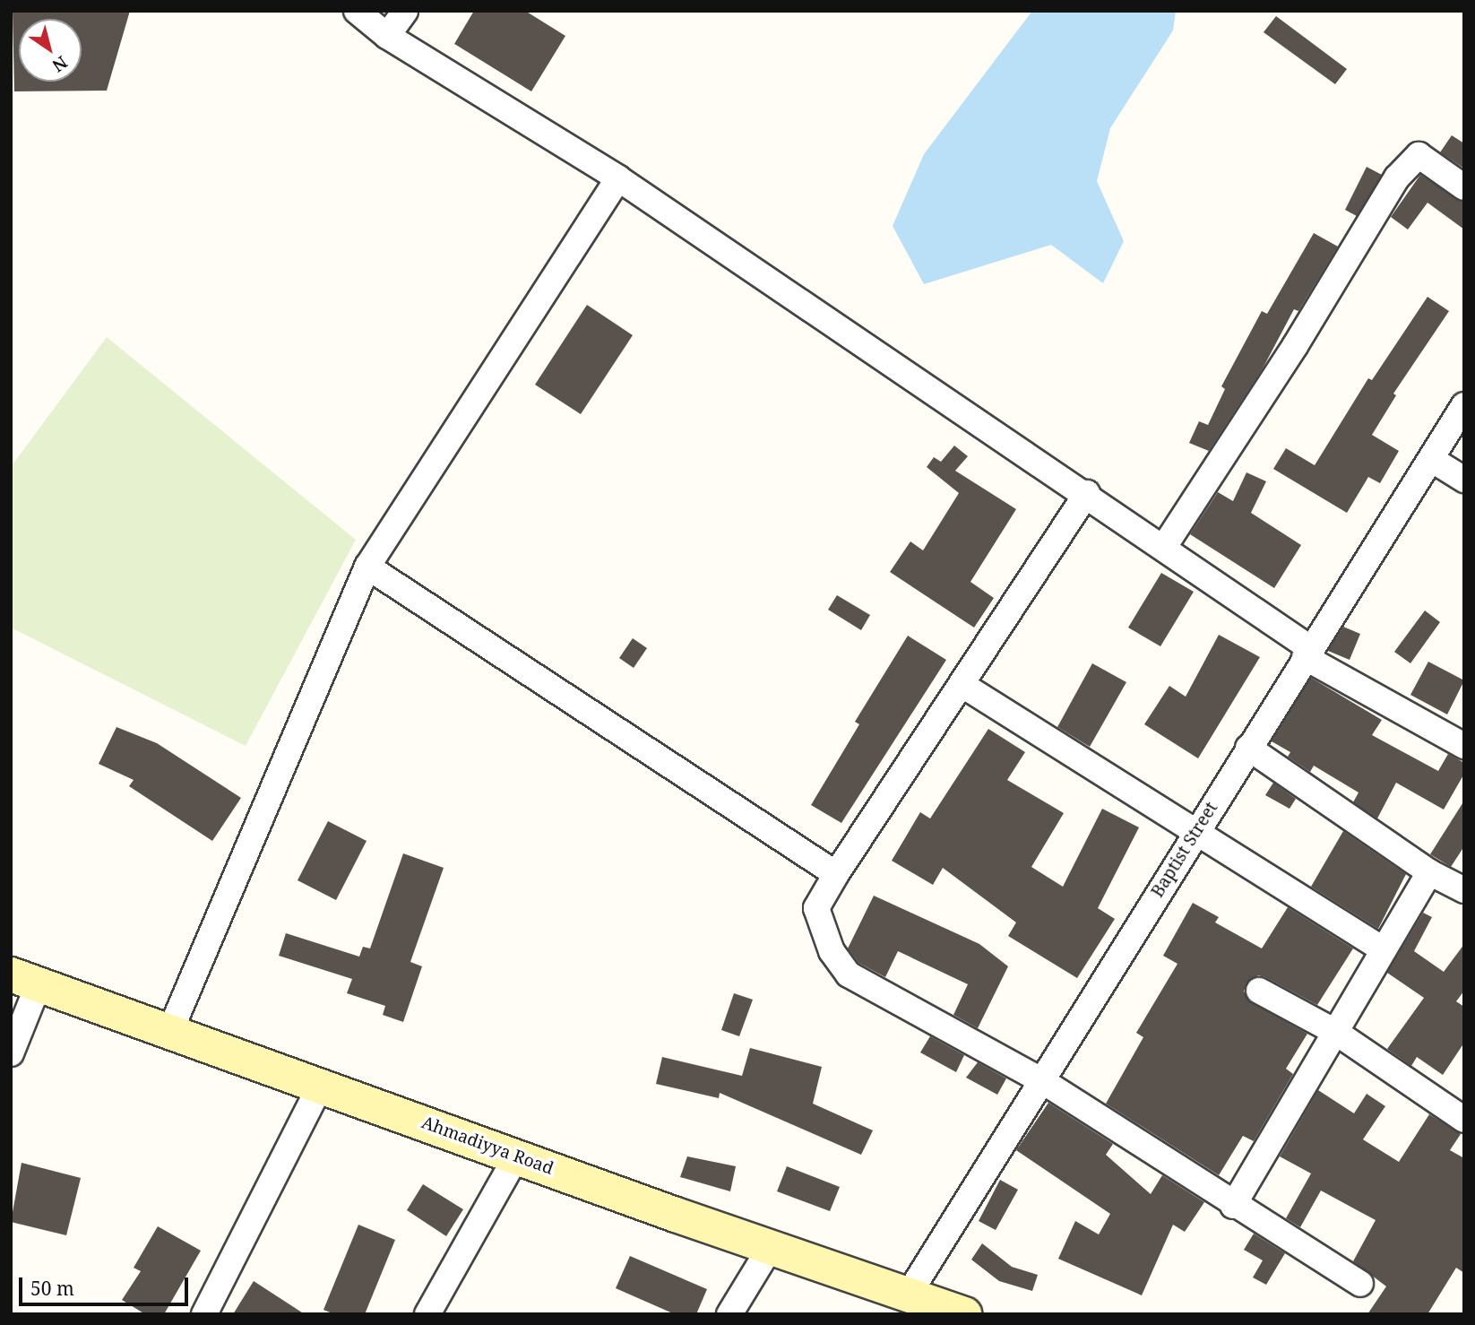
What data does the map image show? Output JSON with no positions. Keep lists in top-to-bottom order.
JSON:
{
  "streets": {
    "street": ["Baptist Street", "Ahmadiyya Road"]
  },
  "crossings": [
    ["Baptist Street", "Ahmadiyya Road"]
  ],
  "scale_bar": "50 m",
  "north": "bottom right"
}
